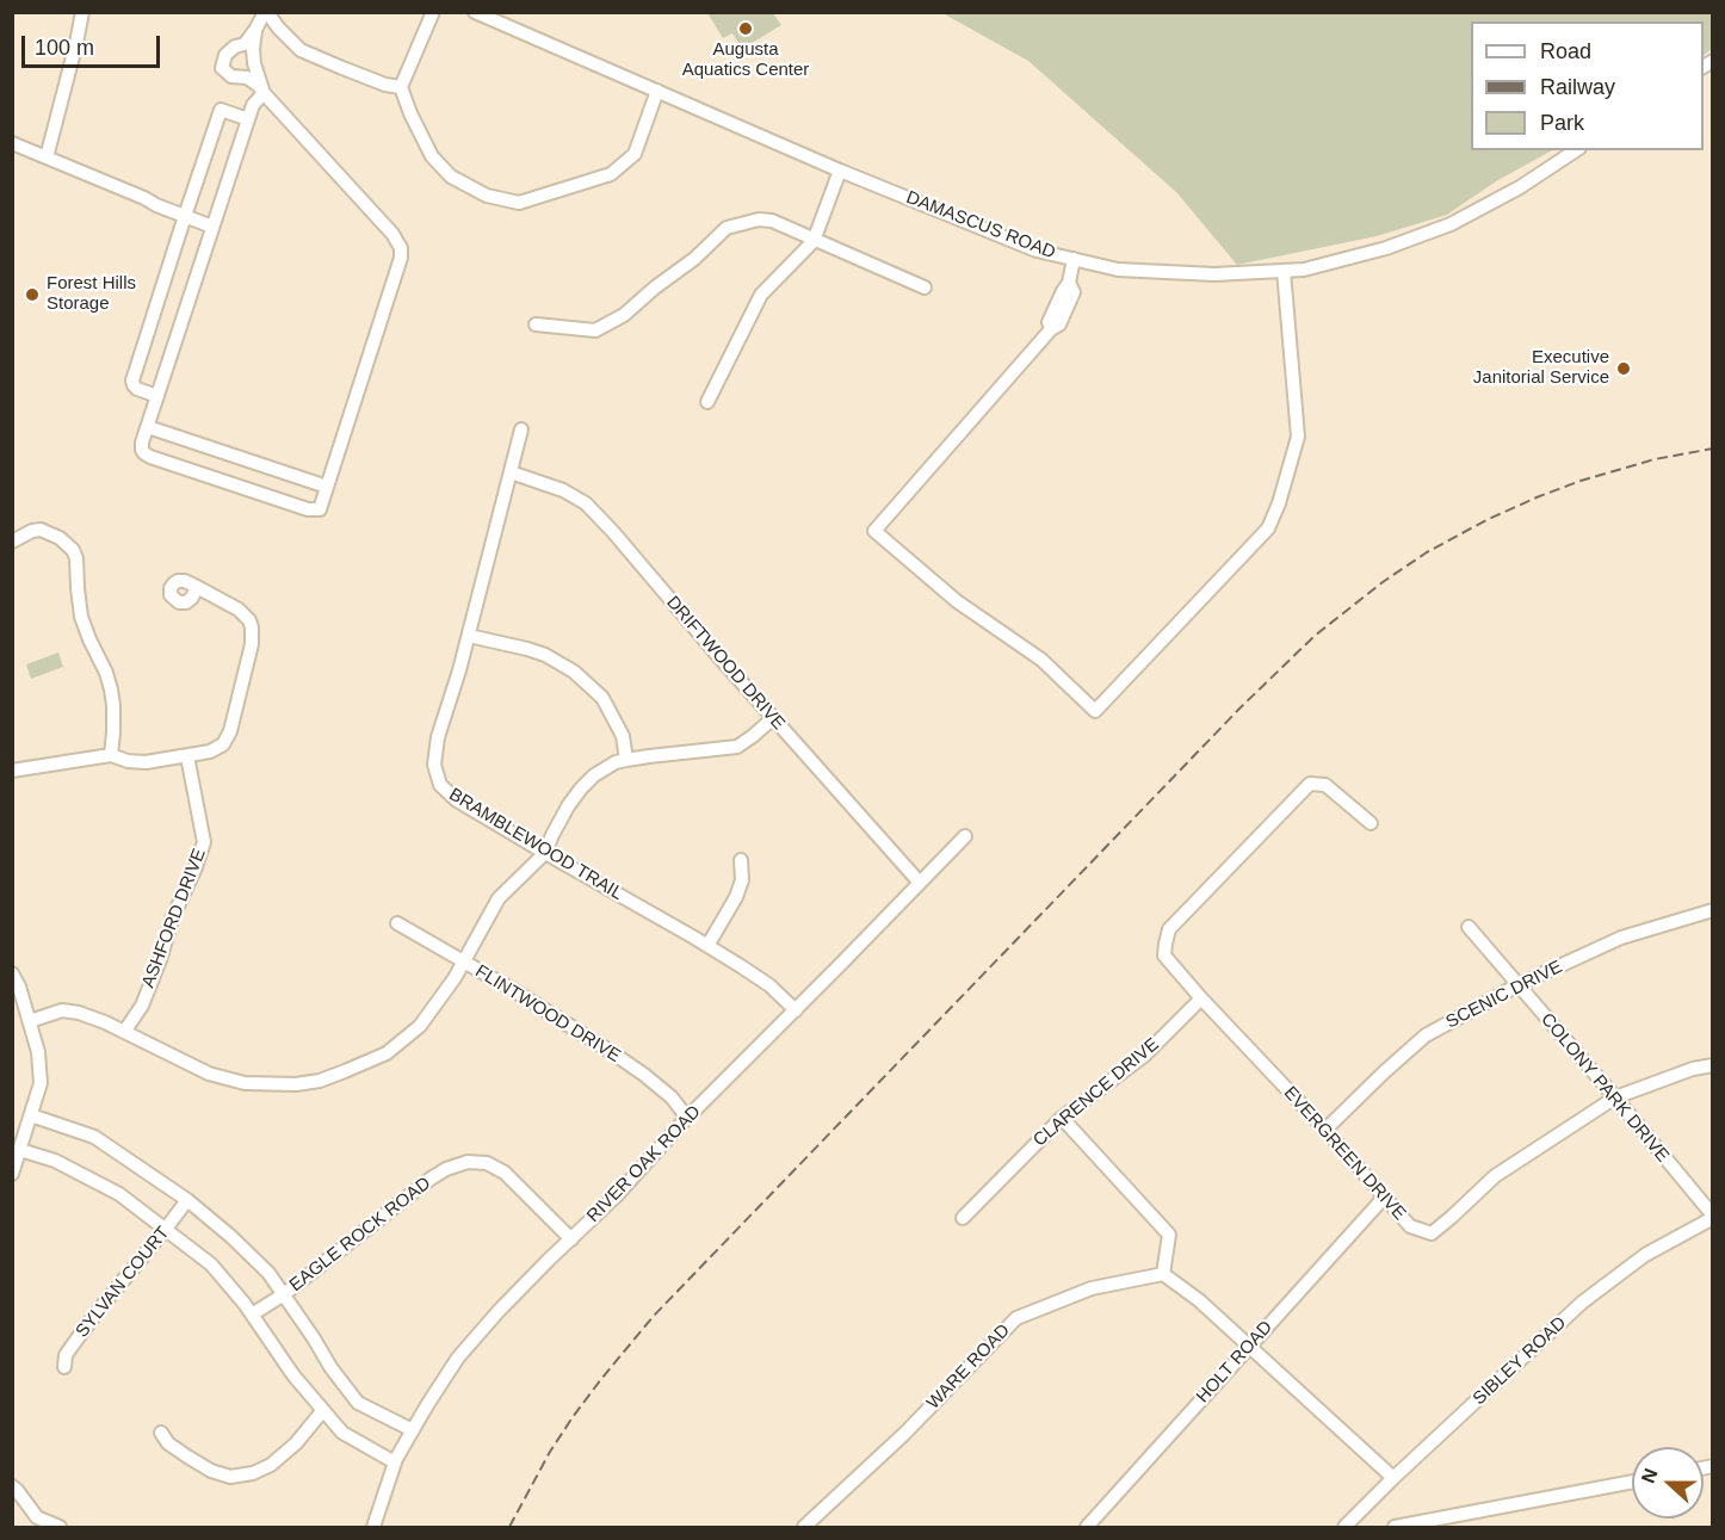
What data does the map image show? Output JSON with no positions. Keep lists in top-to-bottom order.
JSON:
{
  "streets": {
    "street": [
      "DAMASCUS ROAD",
      "DRIFTWOOD DRIVE",
      "BRAMBLEWOOD TRAIL",
      "ASHFORD DRIVE",
      "SCENIC DRIVE",
      "FLINTWOOD DRIVE",
      "COLONY PARK DRIVE",
      "CLARENCE DRIVE",
      "EVERGREEN DRIVE",
      "RIVER OAK ROAD",
      "EAGLE ROCK ROAD",
      "SYLVAN COURT",
      "SIBLEY ROAD",
      "HOLT ROAD",
      "WARE ROAD"
    ]
  },
  "crossings": [
    ["DRIFTWOOD DRIVE", "BRAMBLEWOOD TRAIL"],
    ["DRIFTWOOD DRIVE", "RIVER OAK ROAD"],
    ["BRAMBLEWOOD TRAIL", "RIVER OAK ROAD"],
    ["SCENIC DRIVE", "COLONY PARK DRIVE"],
    ["SCENIC DRIVE", "EVERGREEN DRIVE"],
    ["FLINTWOOD DRIVE", "RIVER OAK ROAD"],
    ["COLONY PARK DRIVE", "EVERGREEN DRIVE"],
    ["COLONY PARK DRIVE", "SIBLEY ROAD"],
    ["CLARENCE DRIVE", "EVERGREEN DRIVE"],
    ["EVERGREEN DRIVE", "HOLT ROAD"],
    ["RIVER OAK ROAD", "EAGLE ROCK ROAD"]
  ],
  "places": ["Augusta Aquatics Center", "Forest Hills Storage", "Executive Janitorial Service"],
  "legend": ["Road", "Railway", "Park"],
  "scale_bar": "100 m",
  "north": "left"
}
